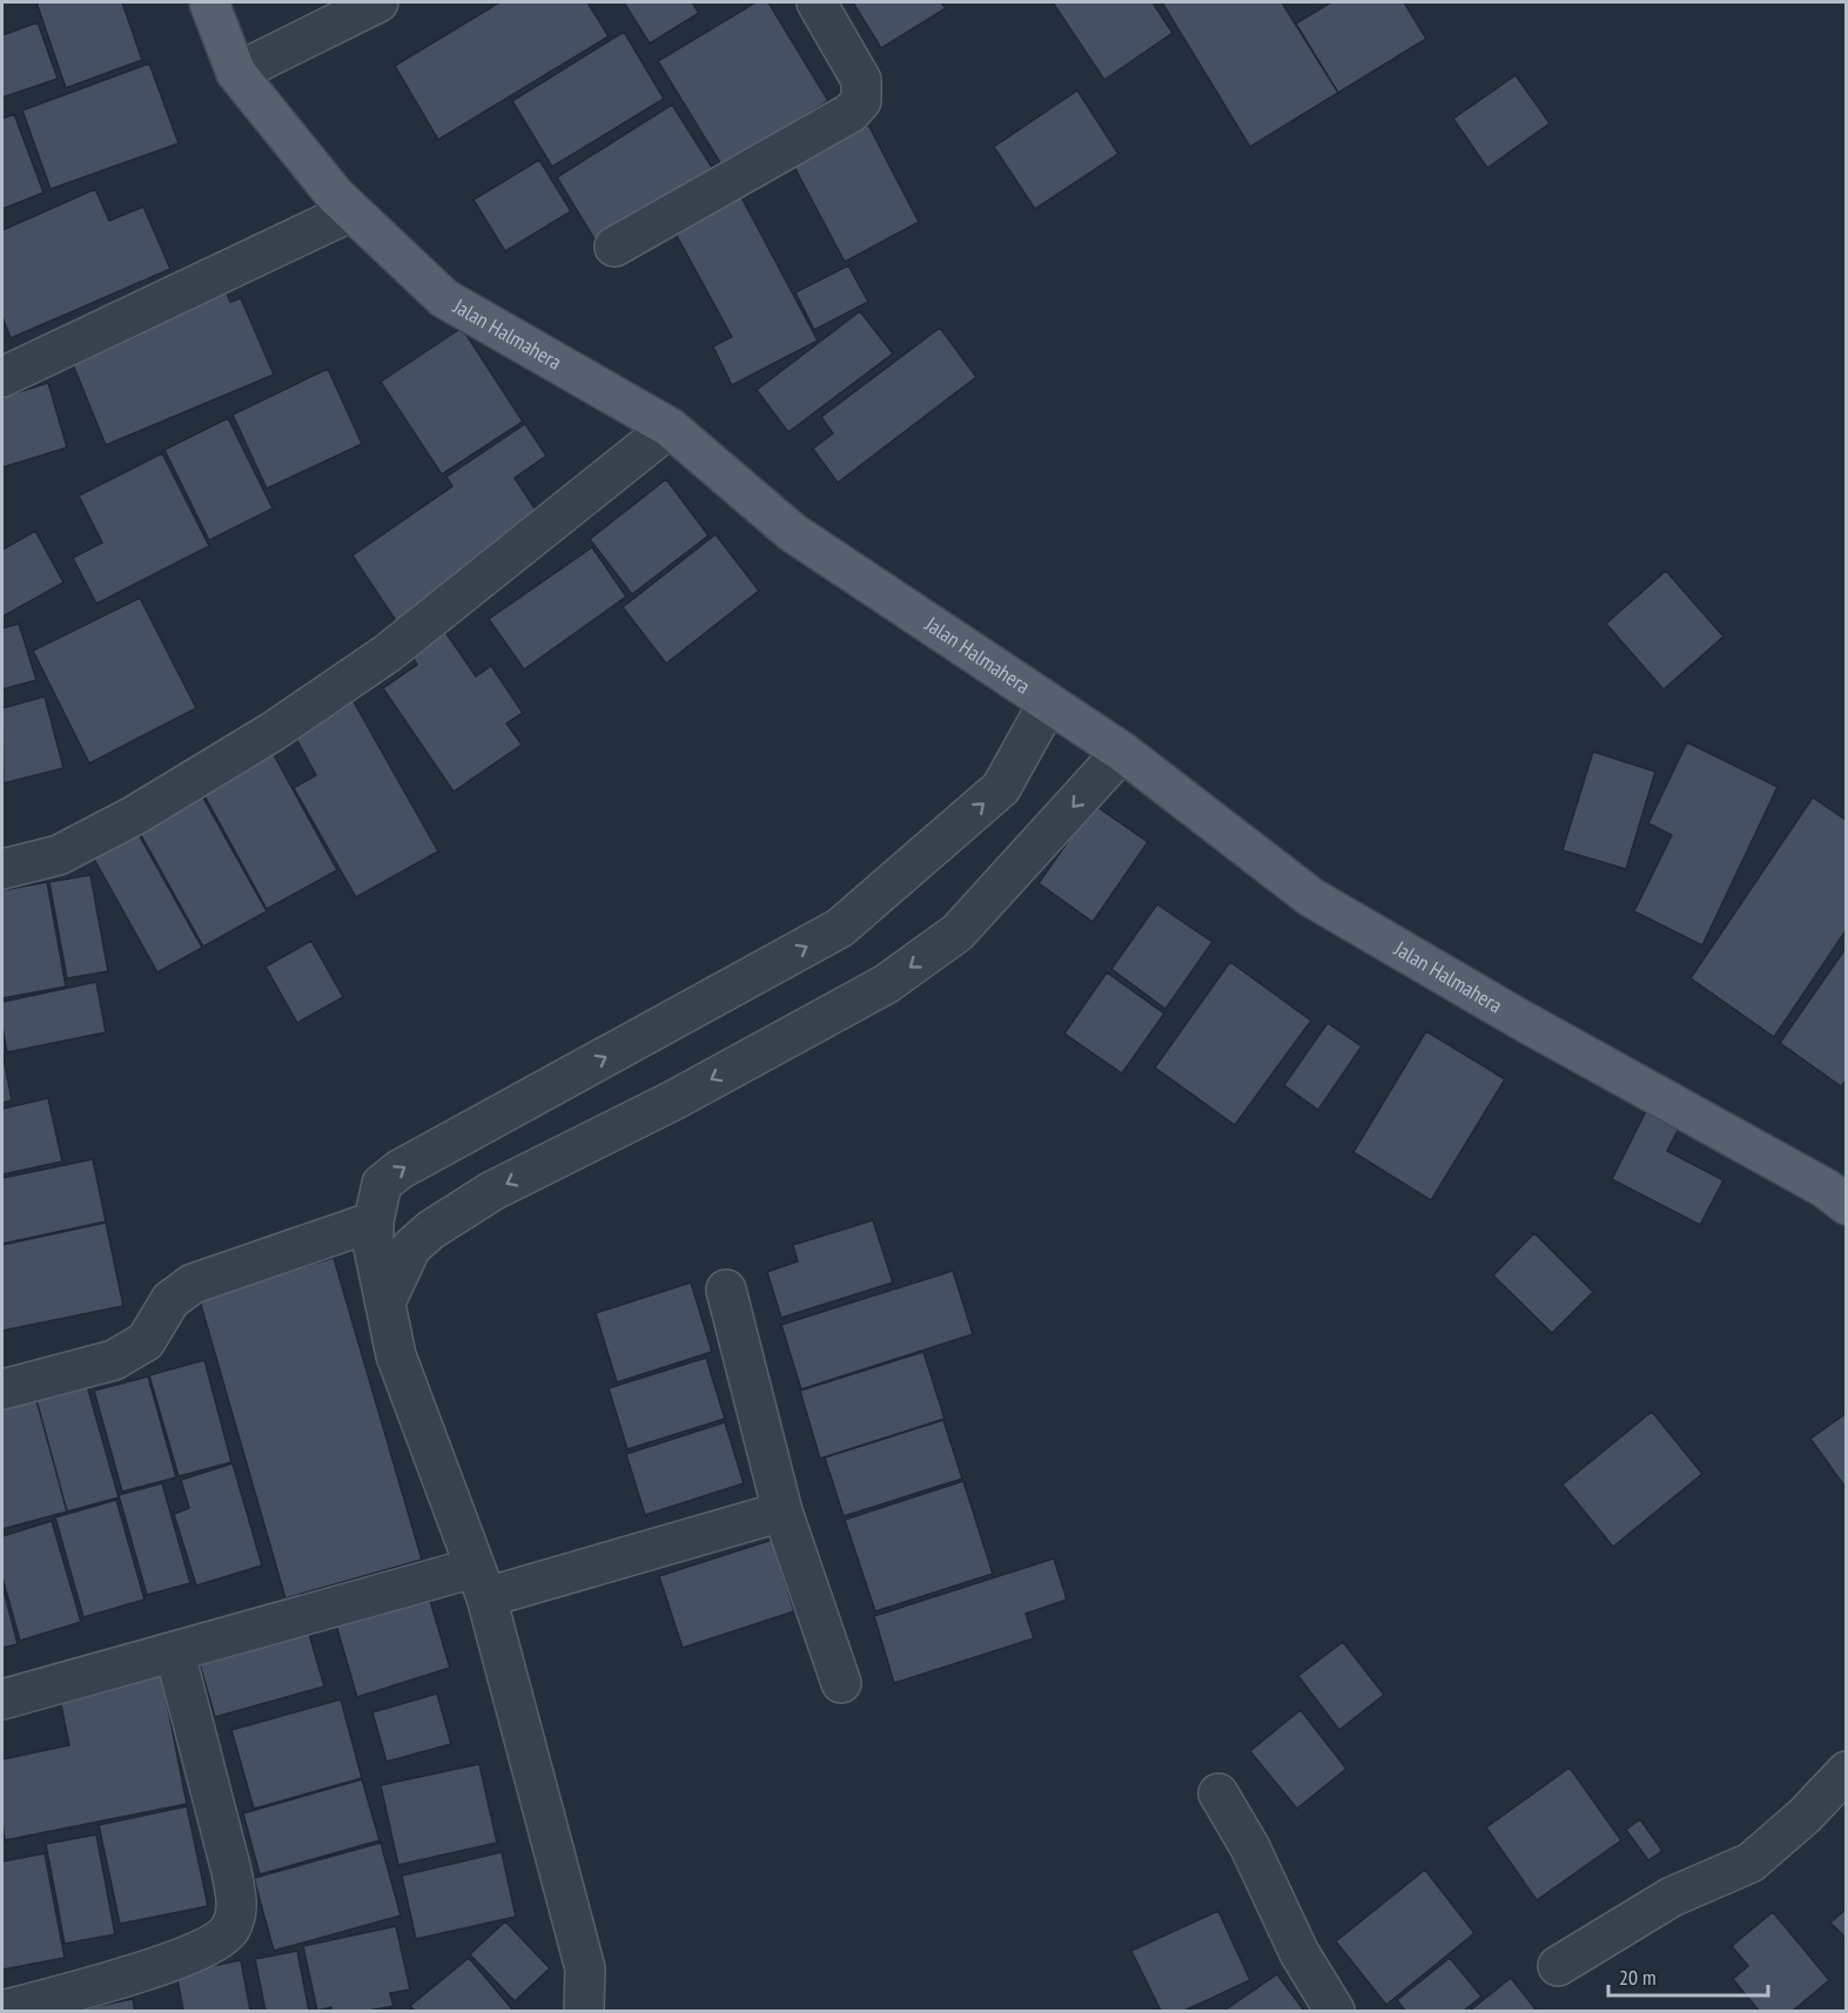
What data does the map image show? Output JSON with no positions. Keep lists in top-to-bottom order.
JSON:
{
  "streets": {
    "main road": ["Jalan Halmahera"]
  },
  "scale_bar": "20 m"
}
